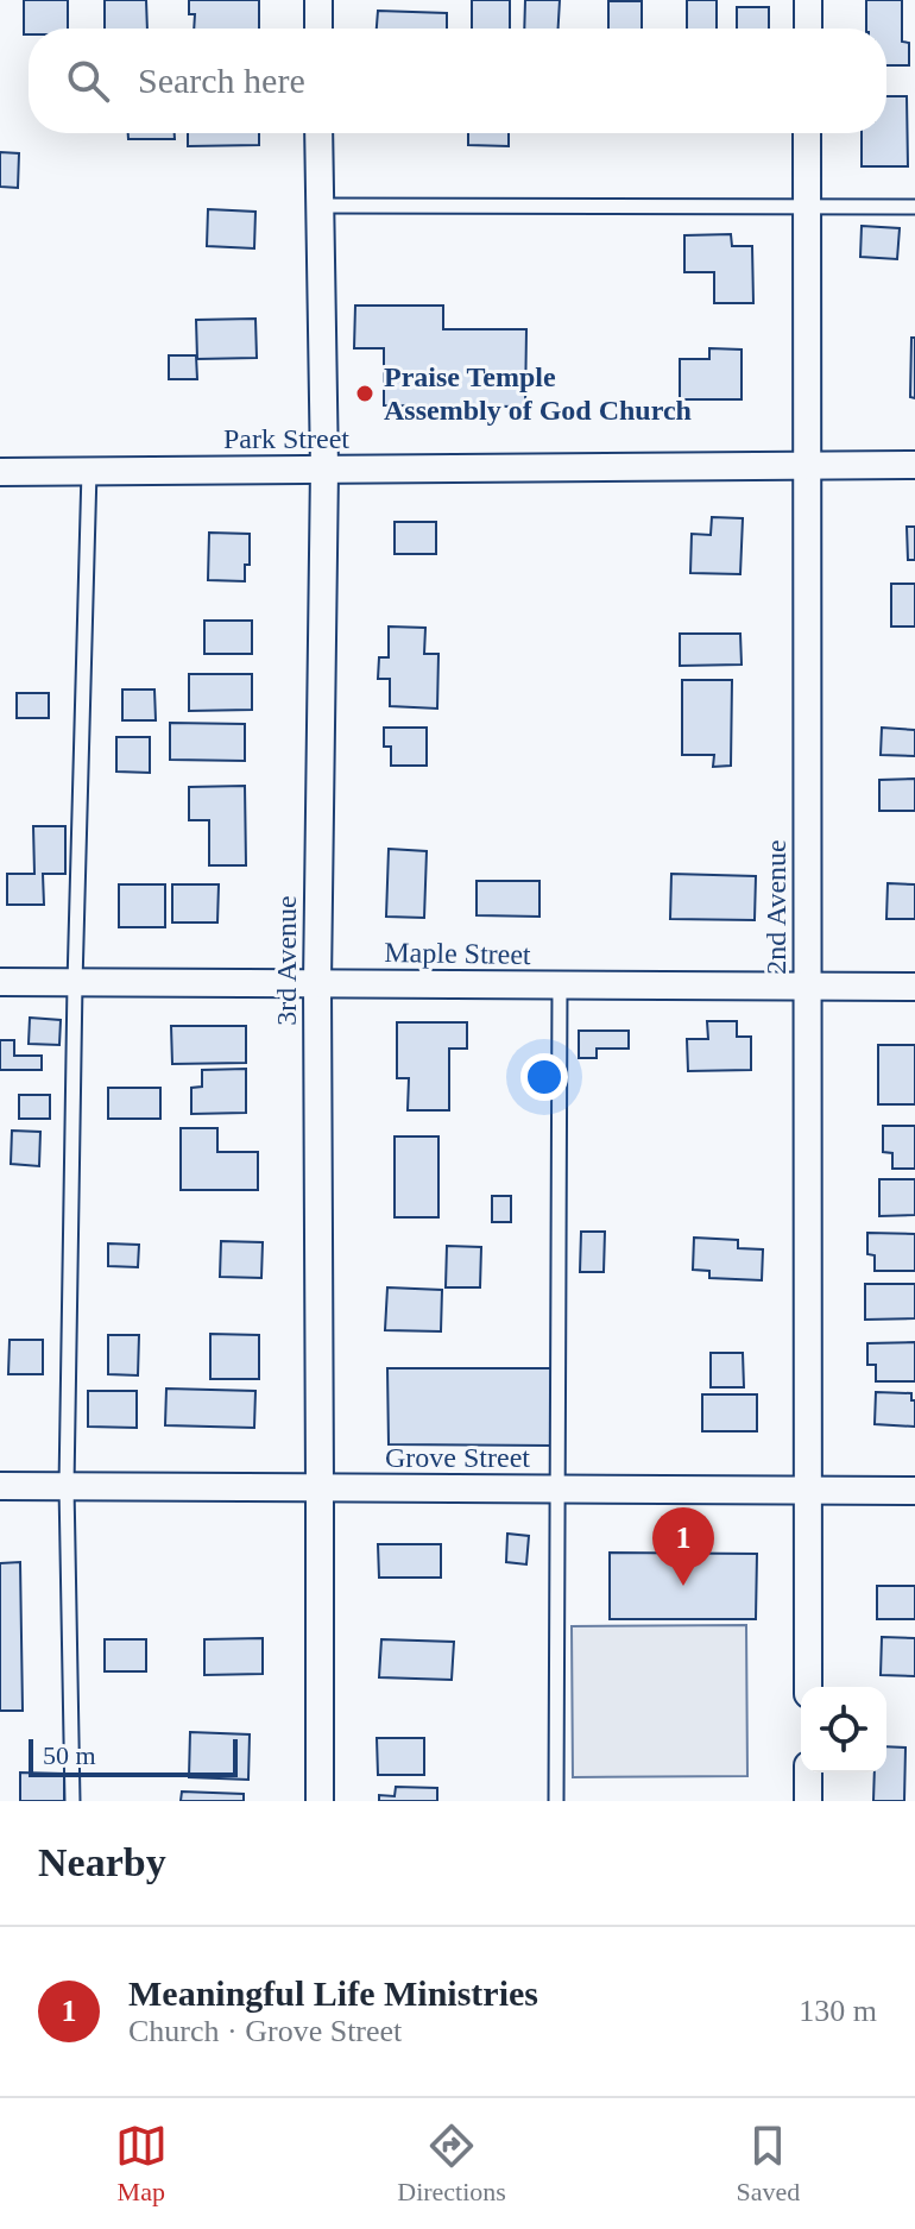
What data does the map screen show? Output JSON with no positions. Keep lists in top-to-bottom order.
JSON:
{
  "streets": {
    "street": [
      "Park Street",
      "2nd Avenue",
      "Maple Street",
      "3rd Avenue",
      "Grove Street"
    ]
  },
  "crossings": [
    ["Park Street", "2nd Avenue"],
    ["Park Street", "3rd Avenue"],
    ["2nd Avenue", "Maple Street"],
    ["2nd Avenue", "Grove Street"],
    ["Maple Street", "3rd Avenue"],
    ["3rd Avenue", "Grove Street"]
  ],
  "places": ["Praise Temple Assembly of God Church"],
  "scale_bar": "50 m",
  "page": {
    "search": "Search here",
    "pins": "1",
    "scale": "50 m",
    "heading": "Nearby",
    "list": [
      {
        "mark": "1",
        "name": "Meaningful Life Ministries",
        "note": "Church · Grove Street",
        "value": "130 m"
      }
    ],
    "nav": ["Map", "Directions", "Saved"]
  }
}
